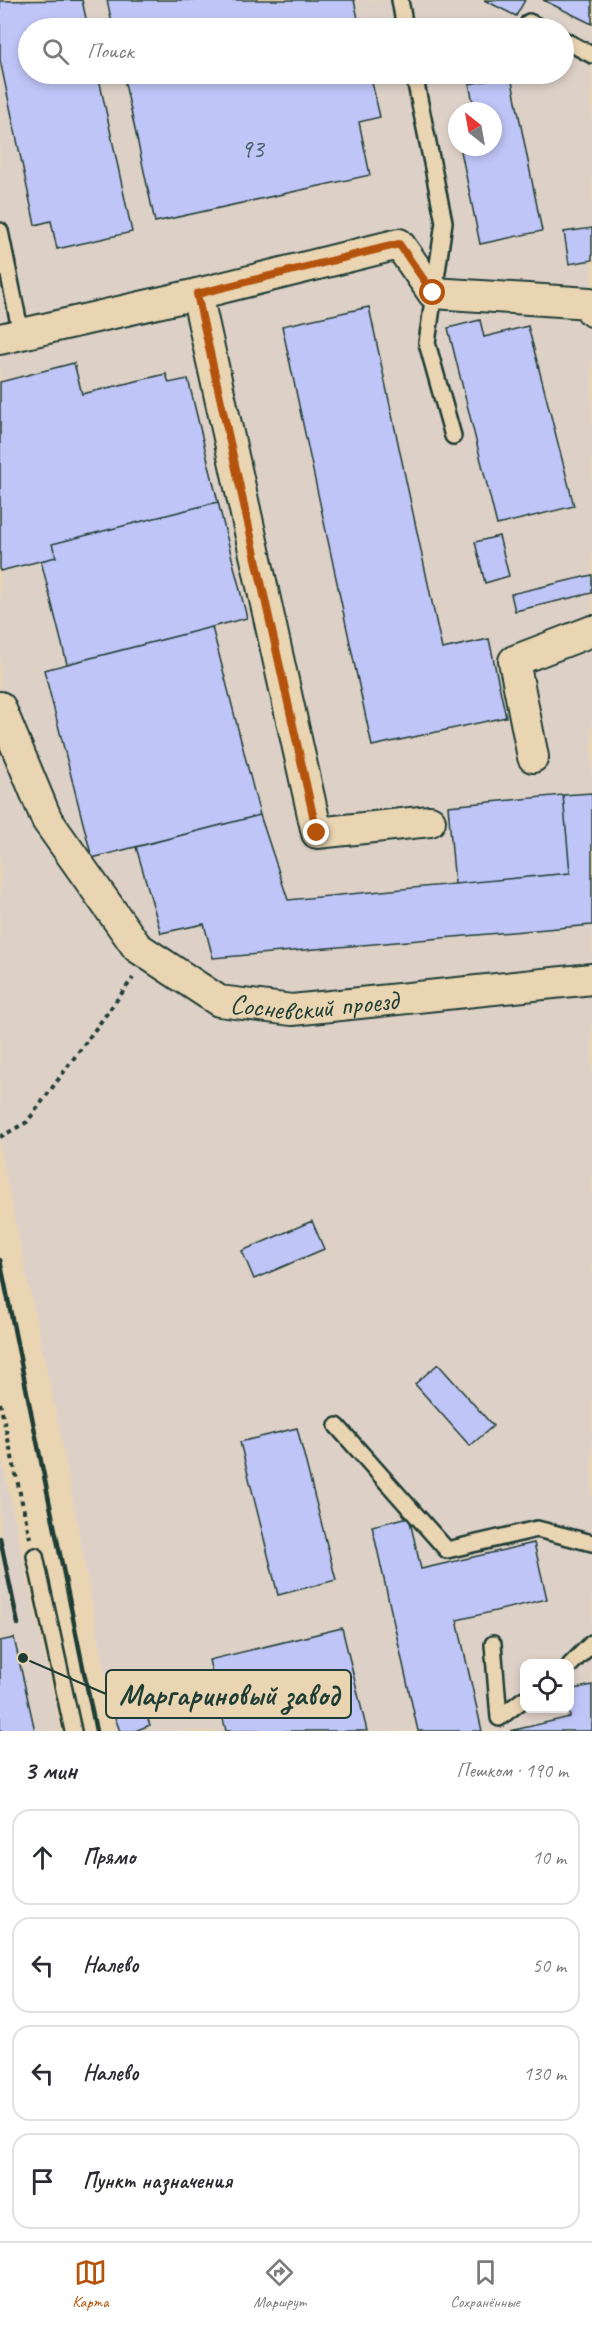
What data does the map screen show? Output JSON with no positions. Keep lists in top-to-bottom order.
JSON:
{
  "streets": {
    "street": ["Сосневский проезд"]
  },
  "places": ["Маргариновый завод"],
  "house_numbers": ["93"],
  "north": "top left",
  "page": {
    "search": "Поиск",
    "heading": ["3 мин", "Пешком · 190 m"],
    "list": [
      ["Прямо", "10 m"],
      ["Налево", "50 m"],
      ["Налево", "130 m"],
      "Пункт назначения"
    ],
    "nav": ["Карта", "Маршрут", "Сохранённые"]
  }
}
